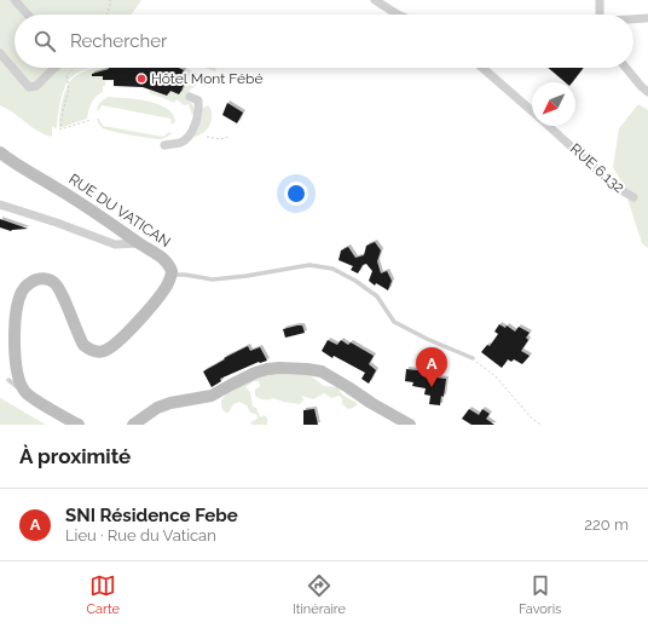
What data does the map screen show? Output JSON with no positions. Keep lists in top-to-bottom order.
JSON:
{
  "streets": {
    "street": ["RUE 6.132", "RUE DU VATICAN"]
  },
  "places": ["Hôtel Mont Fébé"],
  "north": "bottom left",
  "page": {
    "search": "Rechercher",
    "pins": "A",
    "heading": "À proximité",
    "list": [
      {
        "mark": "A",
        "name": "SNI Résidence Febe",
        "note": "Lieu · Rue du Vatican",
        "value": "220 m"
      }
    ],
    "nav": ["Carte", "Itinéraire", "Favoris"]
  }
}
